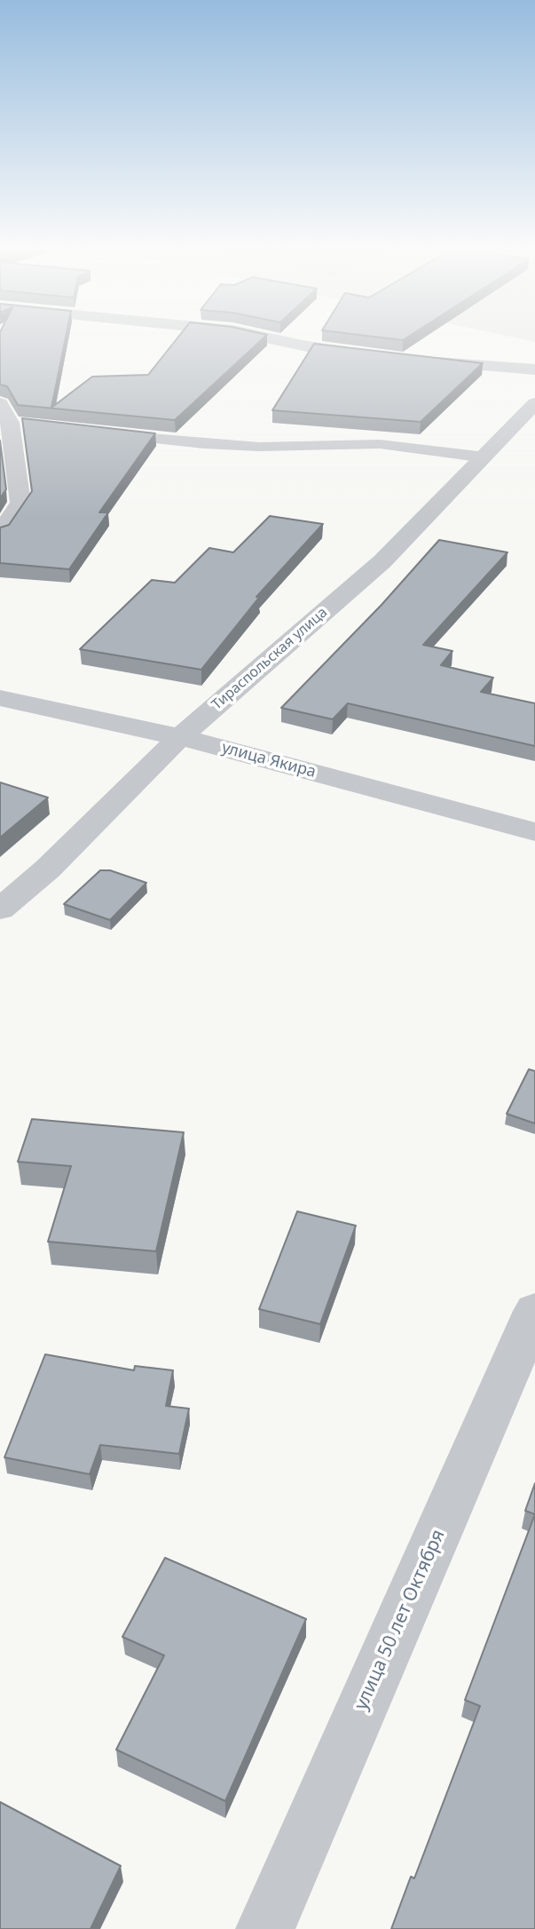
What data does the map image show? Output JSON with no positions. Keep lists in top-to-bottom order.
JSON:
{
  "streets": {
    "street": ["Тираспольская улица", "улица Якира", "улица 50 лет Октября"]
  },
  "crossings": [
    ["Тираспольская улица", "улица Якира"]
  ]
}
